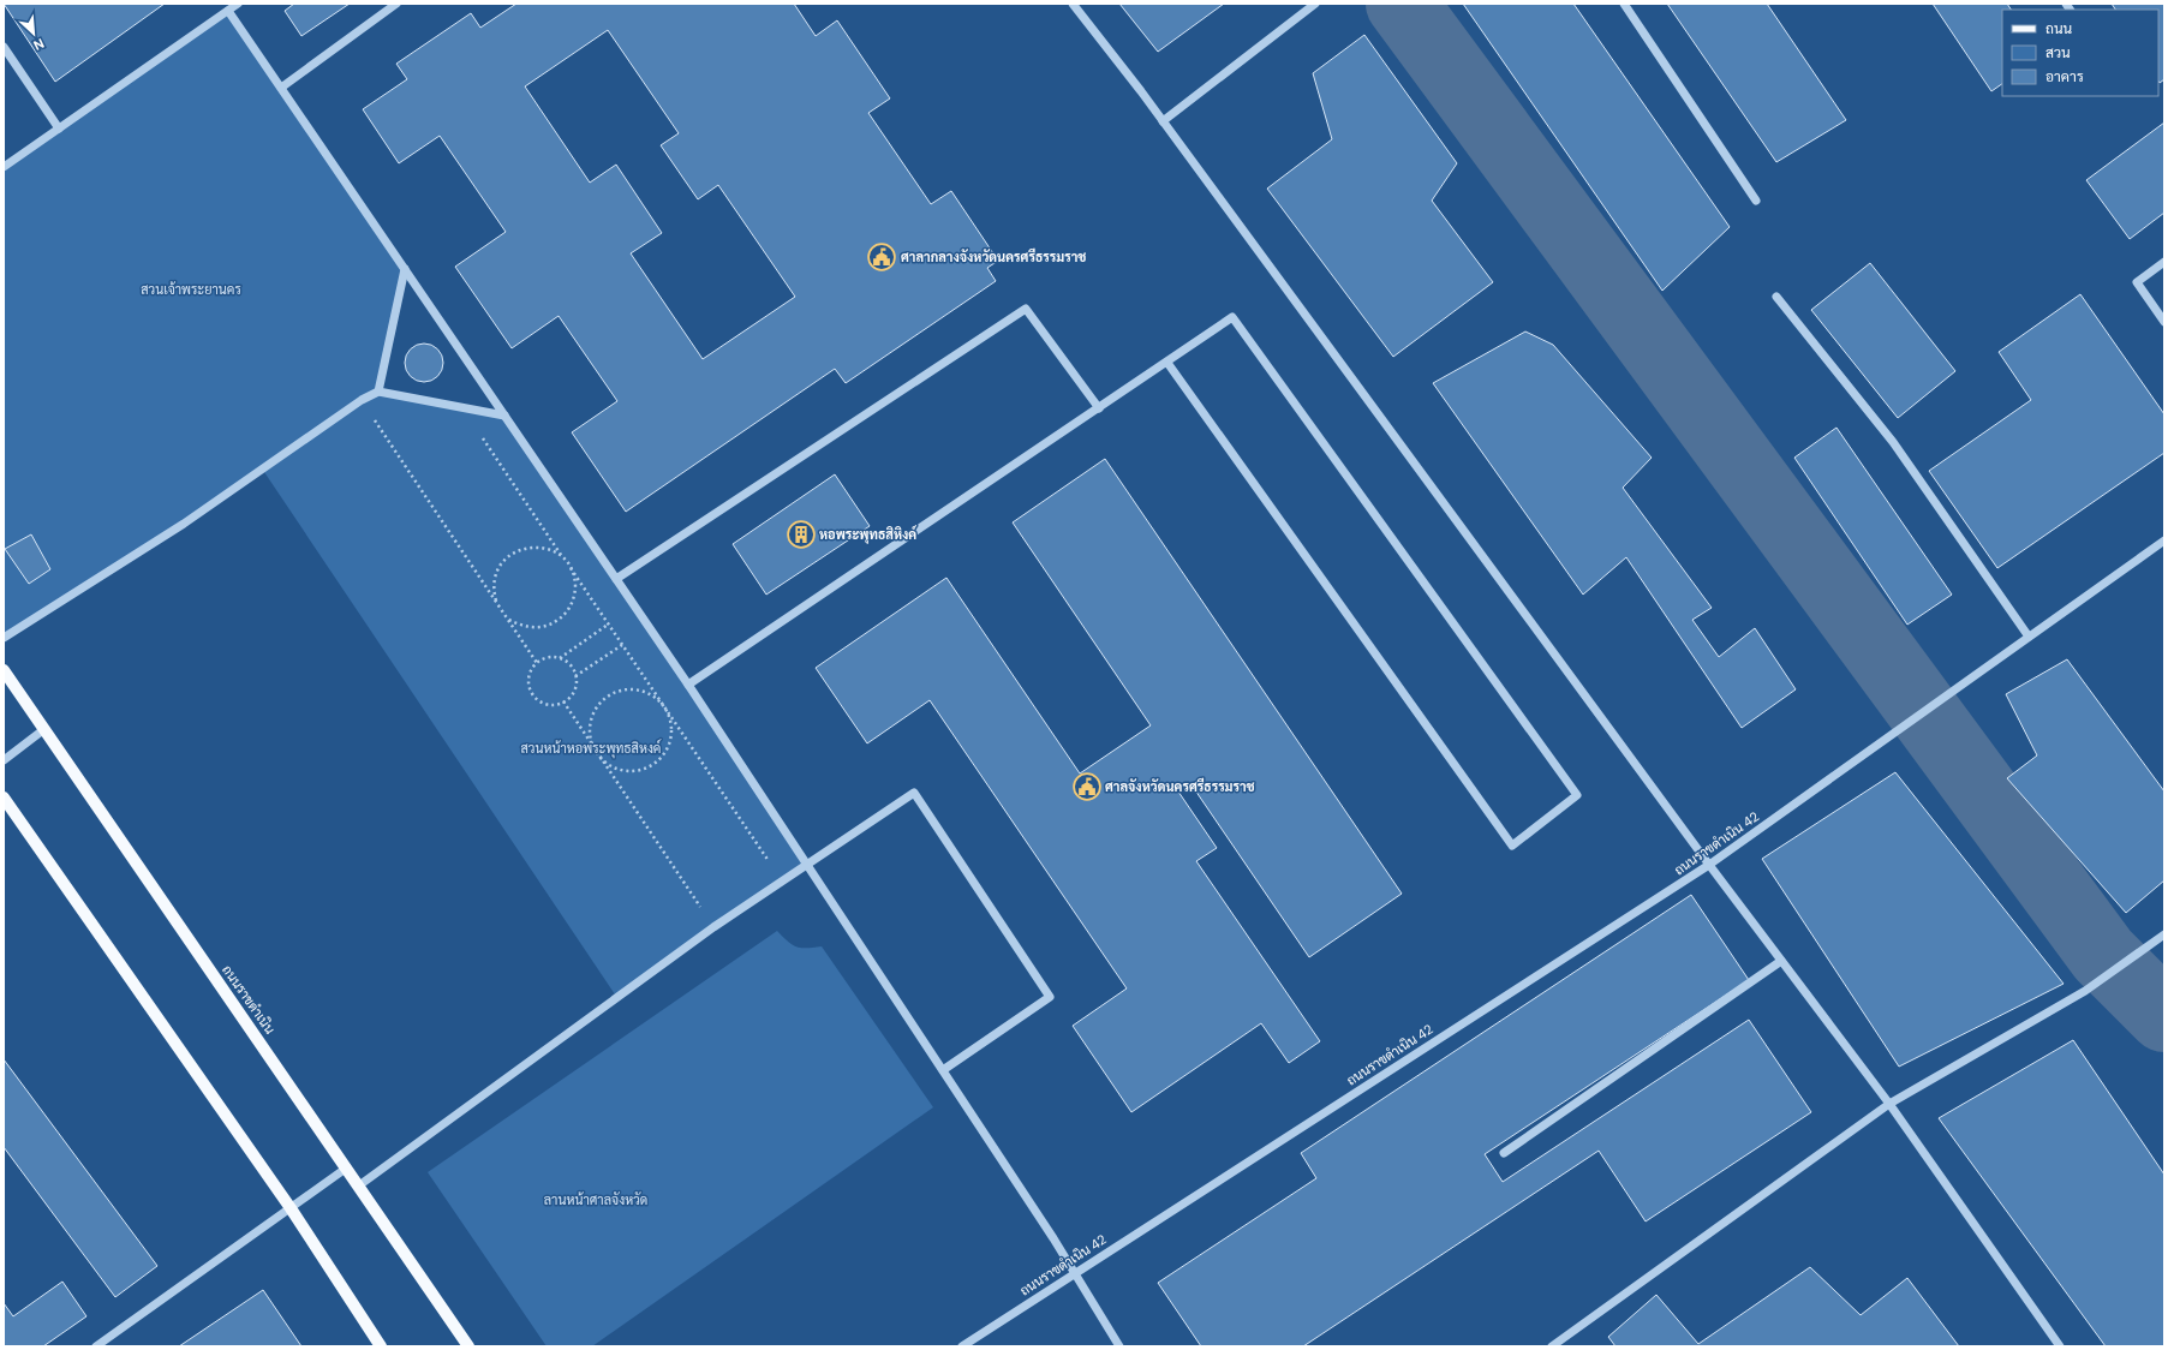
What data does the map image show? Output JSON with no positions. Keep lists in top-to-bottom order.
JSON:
{
  "streets": {
    "main road": ["ถนนราขดำเนิน"],
    "street": ["ถนนราขดำเนิน 42"]
  },
  "parks": ["สวนเจ้าพระยานคร", "สวนหน้าหอพระพุทธสิหงค์", "ลานหน้าศาลจังหวัด"],
  "places": {
    "public building": ["ศาลากลางจังหวัดนครศรีธรรมราช", "ศาลจังหวัดนครศรีธรรมราช"],
    "building": ["หอพระพุทธสิหิงค์"]
  },
  "legend": ["ถนน", "สวน", "อาคาร"],
  "north": "bottom right"
}
